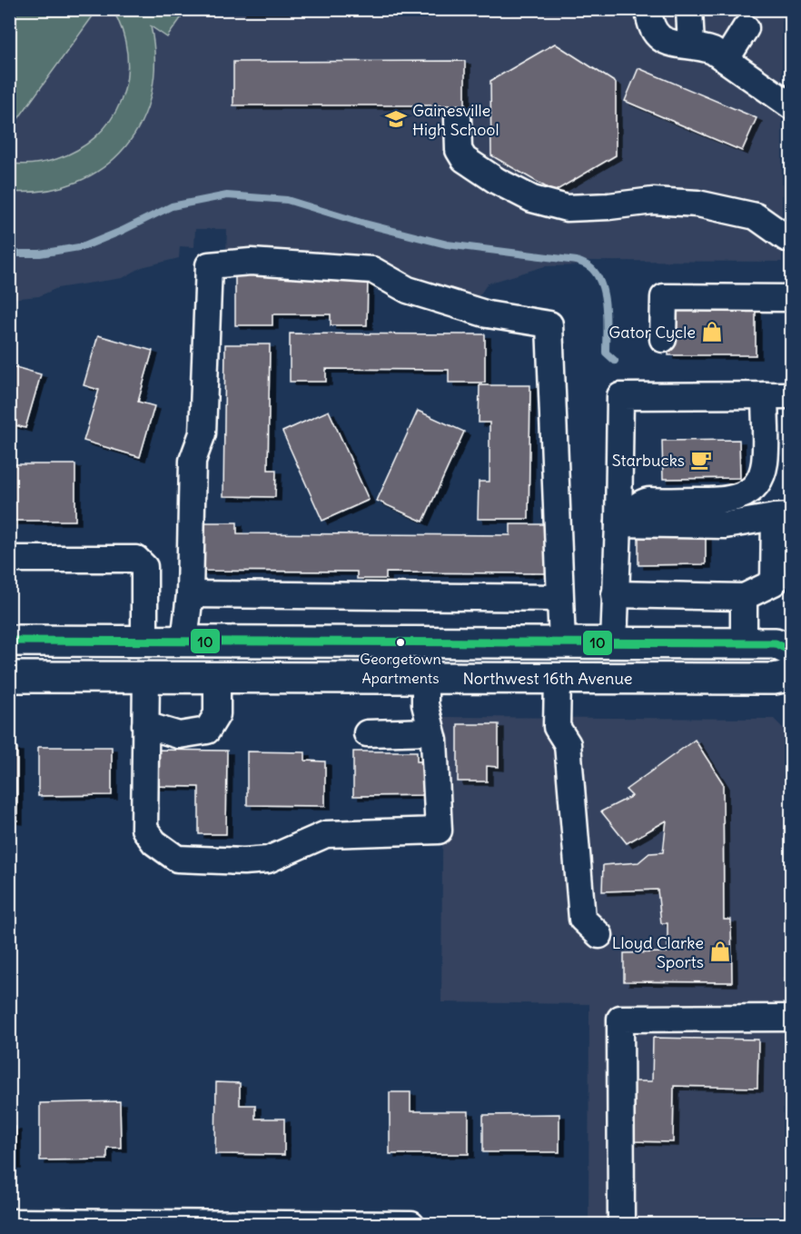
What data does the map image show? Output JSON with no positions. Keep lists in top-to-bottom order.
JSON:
{
  "streets": {
    "main road": ["Northwest 16th Avenue"]
  },
  "places": {
    "school or university": ["Gainesville High School"],
    "shop": ["Gator Cycle", "Lloyd Clarke Sports"],
    "cafe": ["Starbucks"],
    "other": ["Georgetown Apartments"]
  },
  "lines": ["transit line 10"]
}
